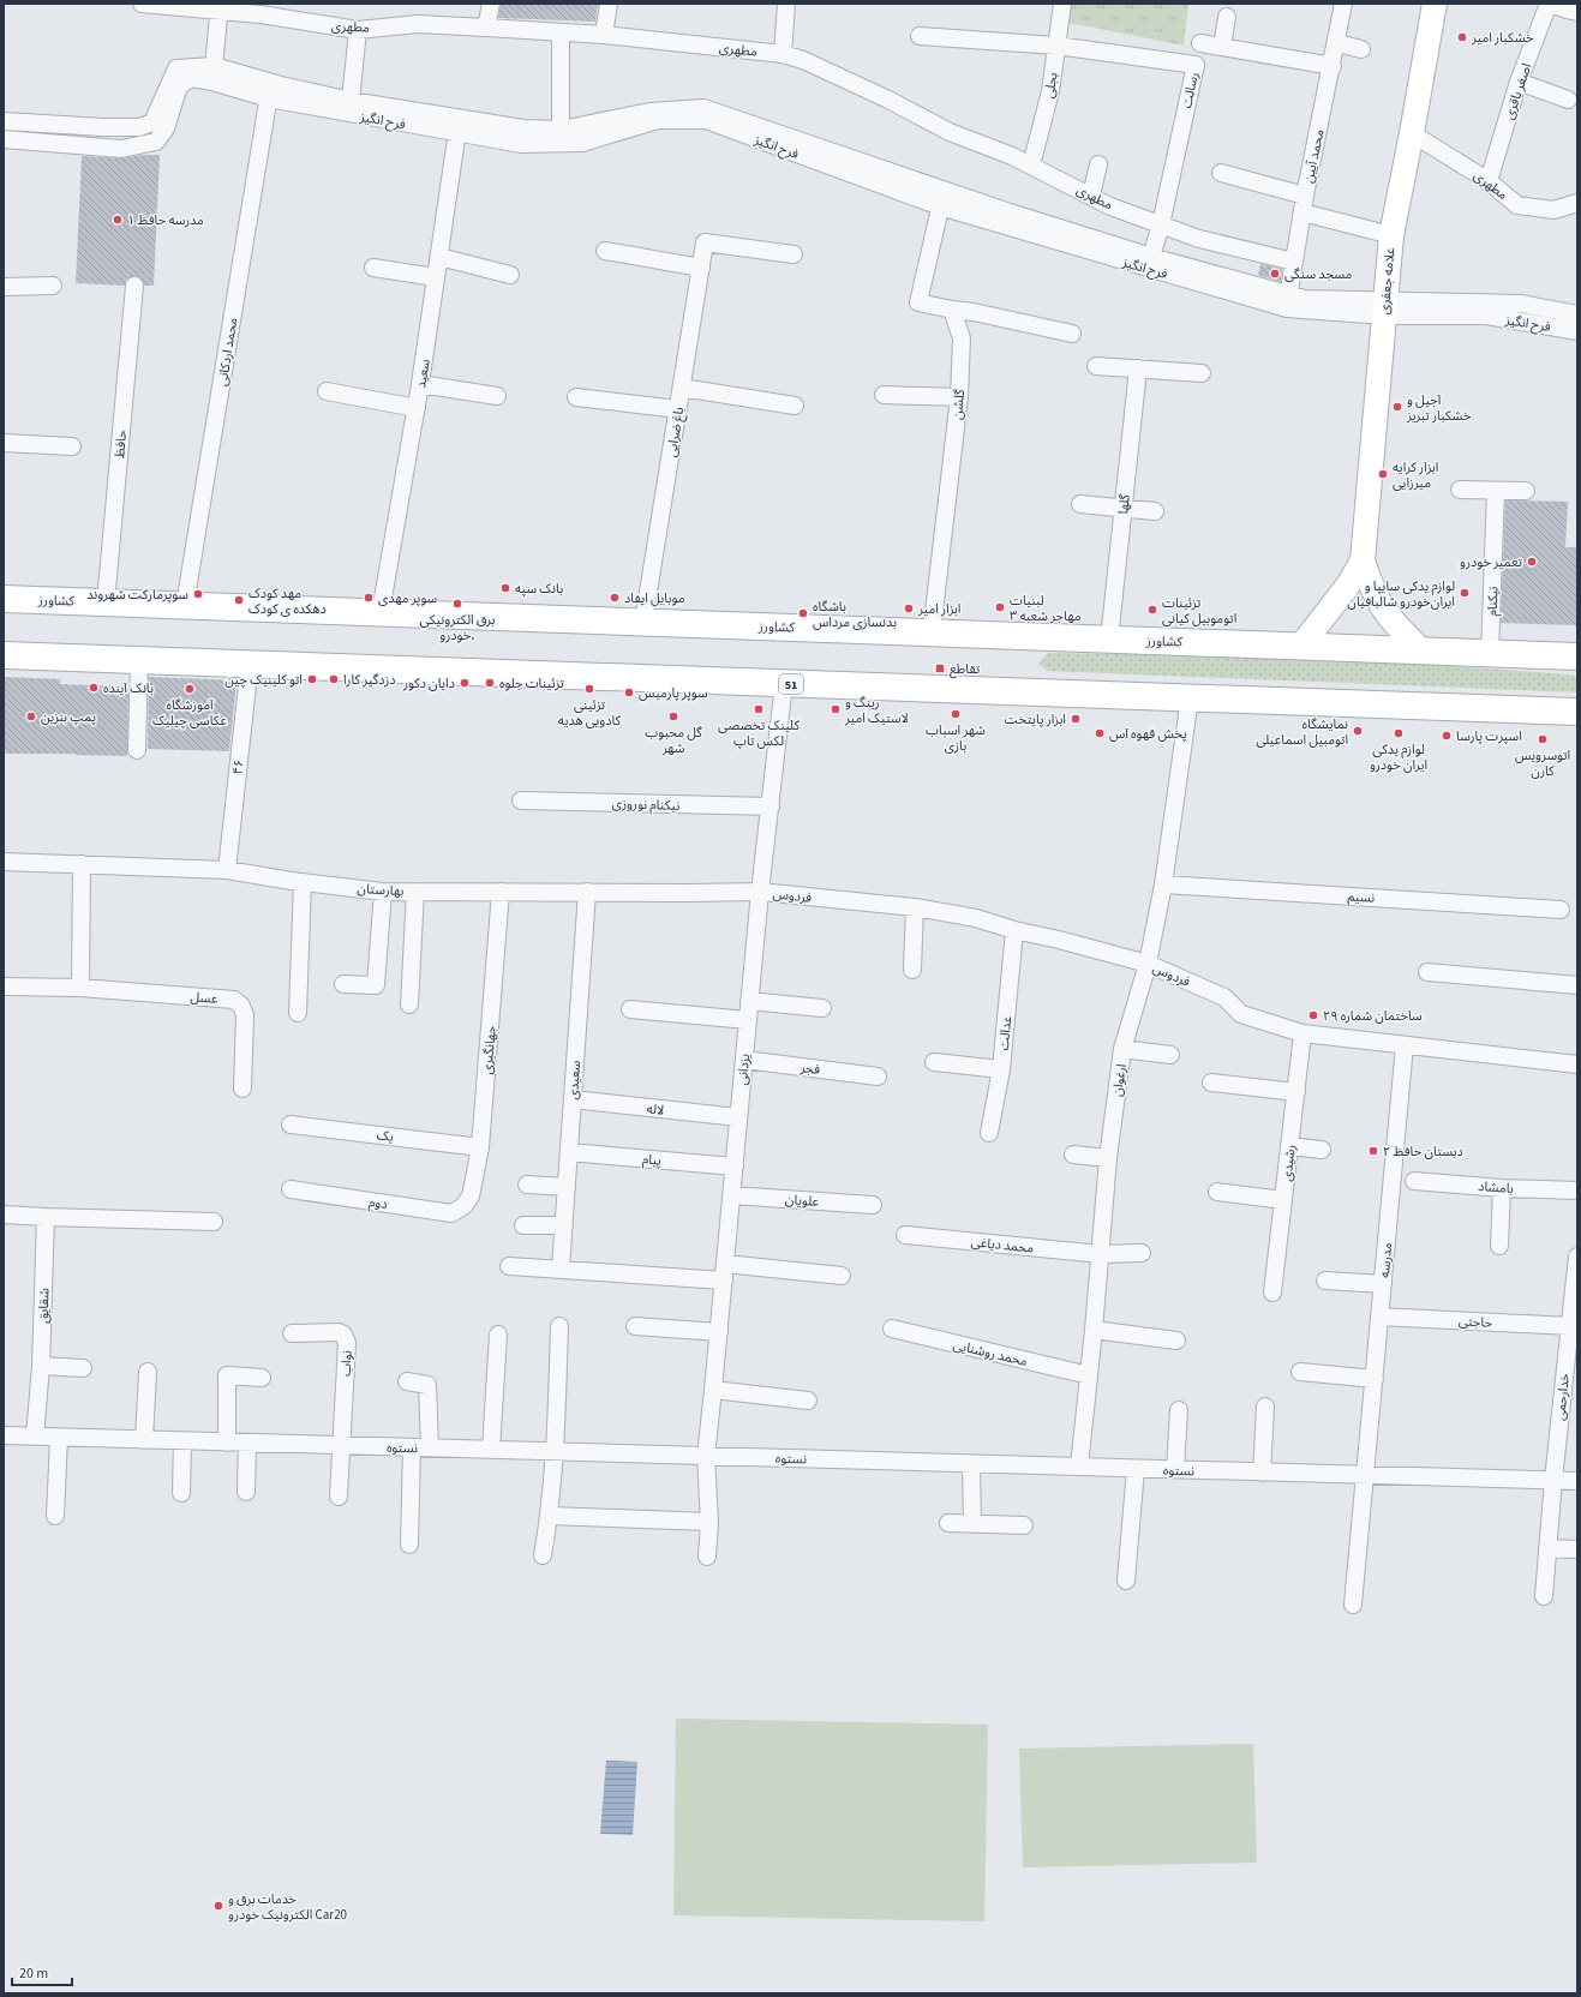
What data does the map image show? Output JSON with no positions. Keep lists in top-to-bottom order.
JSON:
{
  "streets": {
    "main road": ["علامه جعفری", "کشاورز", "51"],
    "street": [
      "مطهری",
      "بجلی",
      "رسالت",
      "اصغر باقری",
      "فرح انگیز",
      "محمد آیین",
      "محمد اردکانی",
      "سعید",
      "گلشن",
      "باغ ضرایی",
      "حافظ",
      "گلها",
      "نیکنام",
      "۴۶",
      "نیکنام نوروزی",
      "بهارستان",
      "فردوس",
      "نسیم",
      "عسل",
      "عدالت",
      "جهانگیری",
      "فجر",
      "یزدانی",
      "سعیدی",
      "ارغوان",
      "لاله",
      "یک",
      "پیام",
      "رشیدی",
      "بامشاد",
      "علویان",
      "دوم",
      "محمد دیاغی",
      "مدرسه",
      "شقایق",
      "حاجتی",
      "محمد روشنایی",
      "نواب",
      "خدارحمی",
      "نستوه"
    ]
  },
  "crossings": [
    ["مطهری", "بجلی"],
    ["مطهری", "رسالت"],
    ["مطهری", "اصغر باقری"],
    ["مطهری", "محمد آیین"],
    ["مطهری", "علامه جعفری"],
    ["بجلی", "رسالت"],
    ["فرح انگیز", "محمد آیین"],
    ["فرح انگیز", "علامه جعفری"],
    ["فرح انگیز", "محمد اردکانی"],
    ["فرح انگیز", "سعید"],
    ["علامه جعفری", "کشاورز"],
    ["محمد اردکانی", "کشاورز"],
    ["سعید", "کشاورز"],
    ["گلشن", "کشاورز"],
    ["باغ ضرایی", "کشاورز"],
    ["حافظ", "کشاورز"],
    ["گلها", "کشاورز"],
    ["کشاورز", "نیکنام"],
    ["51", "۴۶"],
    ["51", "یزدانی"],
    ["51", "ارغوان"],
    ["۴۶", "بهارستان"],
    ["نیکنام نوروزی", "یزدانی"],
    ["بهارستان", "فردوس"],
    ["بهارستان", "جهانگیری"],
    ["بهارستان", "یزدانی"],
    ["بهارستان", "سعیدی"],
    ["فردوس", "عدالت"],
    ["فردوس", "یزدانی"],
    ["فردوس", "ارغوان"],
    ["فردوس", "رشیدی"],
    ["فردوس", "مدرسه"],
    ["نسیم", "ارغوان"],
    ["جهانگیری", "یک"],
    ["جهانگیری", "دوم"],
    ["فجر", "یزدانی"],
    ["یزدانی", "لاله"],
    ["یزدانی", "پیام"],
    ["یزدانی", "علویان"],
    ["یزدانی", "نستوه"],
    ["سعیدی", "لاله"],
    ["سعیدی", "پیام"],
    ["ارغوان", "محمد دیاغی"],
    ["ارغوان", "محمد روشنایی"],
    ["ارغوان", "نستوه"],
    ["مدرسه", "حاجتی"],
    ["مدرسه", "نستوه"],
    ["شقایق", "نستوه"],
    ["حاجتی", "خدارحمی"],
    ["نواب", "نستوه"],
    ["خدارحمی", "نستوه"]
  ],
  "places": {
    "other": [
      "خشکبار امیر",
      "مدرسه حافظ ۱",
      "مسجد سنگی",
      "آجیل و خشکبار تبریز",
      "ابزار کرایه میرزایی",
      "تعمیر خودرو",
      "بانک سپه",
      "لوازم یدکی سایپا و ایران‌خودرو شالبافیان",
      "سوپرمارکت شهروند",
      "سوپر مهدی",
      "موبایل ایفاد",
      "مهد کودک دهکده ی کودک",
      "برق الکترونیکی خودرو،",
      "لبنیات مهاجر شعبه ۳",
      "ابزار امیر",
      "تزئینات اتوموبیل کیانی",
      "باشگاه بدنسازی مرداس",
      "اتو کلینیک چین",
      "دزدگیر کارا",
      "دایان دکور",
      "تزئینات جلوه",
      "بانک آینده",
      "آموزشگاه عکاسی چیلیک",
      "تزئینی کادویی هدیه",
      "سوپر پارمیس",
      "کلینک تخصصی لکس تاپ",
      "رینگ و لاستیک امیر",
      "شهر اسباب بازی",
      "پمپ بنزین",
      "گل محبوب شهر",
      "ابزار پایتخت",
      "نمایشگاه اتومبیل اسماعیلی",
      "پخش قهوه آس",
      "لوازم یدکی ایران خودرو",
      "اسپرت پارسا",
      "اتوسرویس کارن",
      "ساختمان شماره ۲۹",
      "دبستان حافظ ۲",
      "خدمات برق و الکترونیک خودرو Car20"
    ],
    "transit": ["تقاطع"]
  },
  "scale_bar": "20 m"
}
